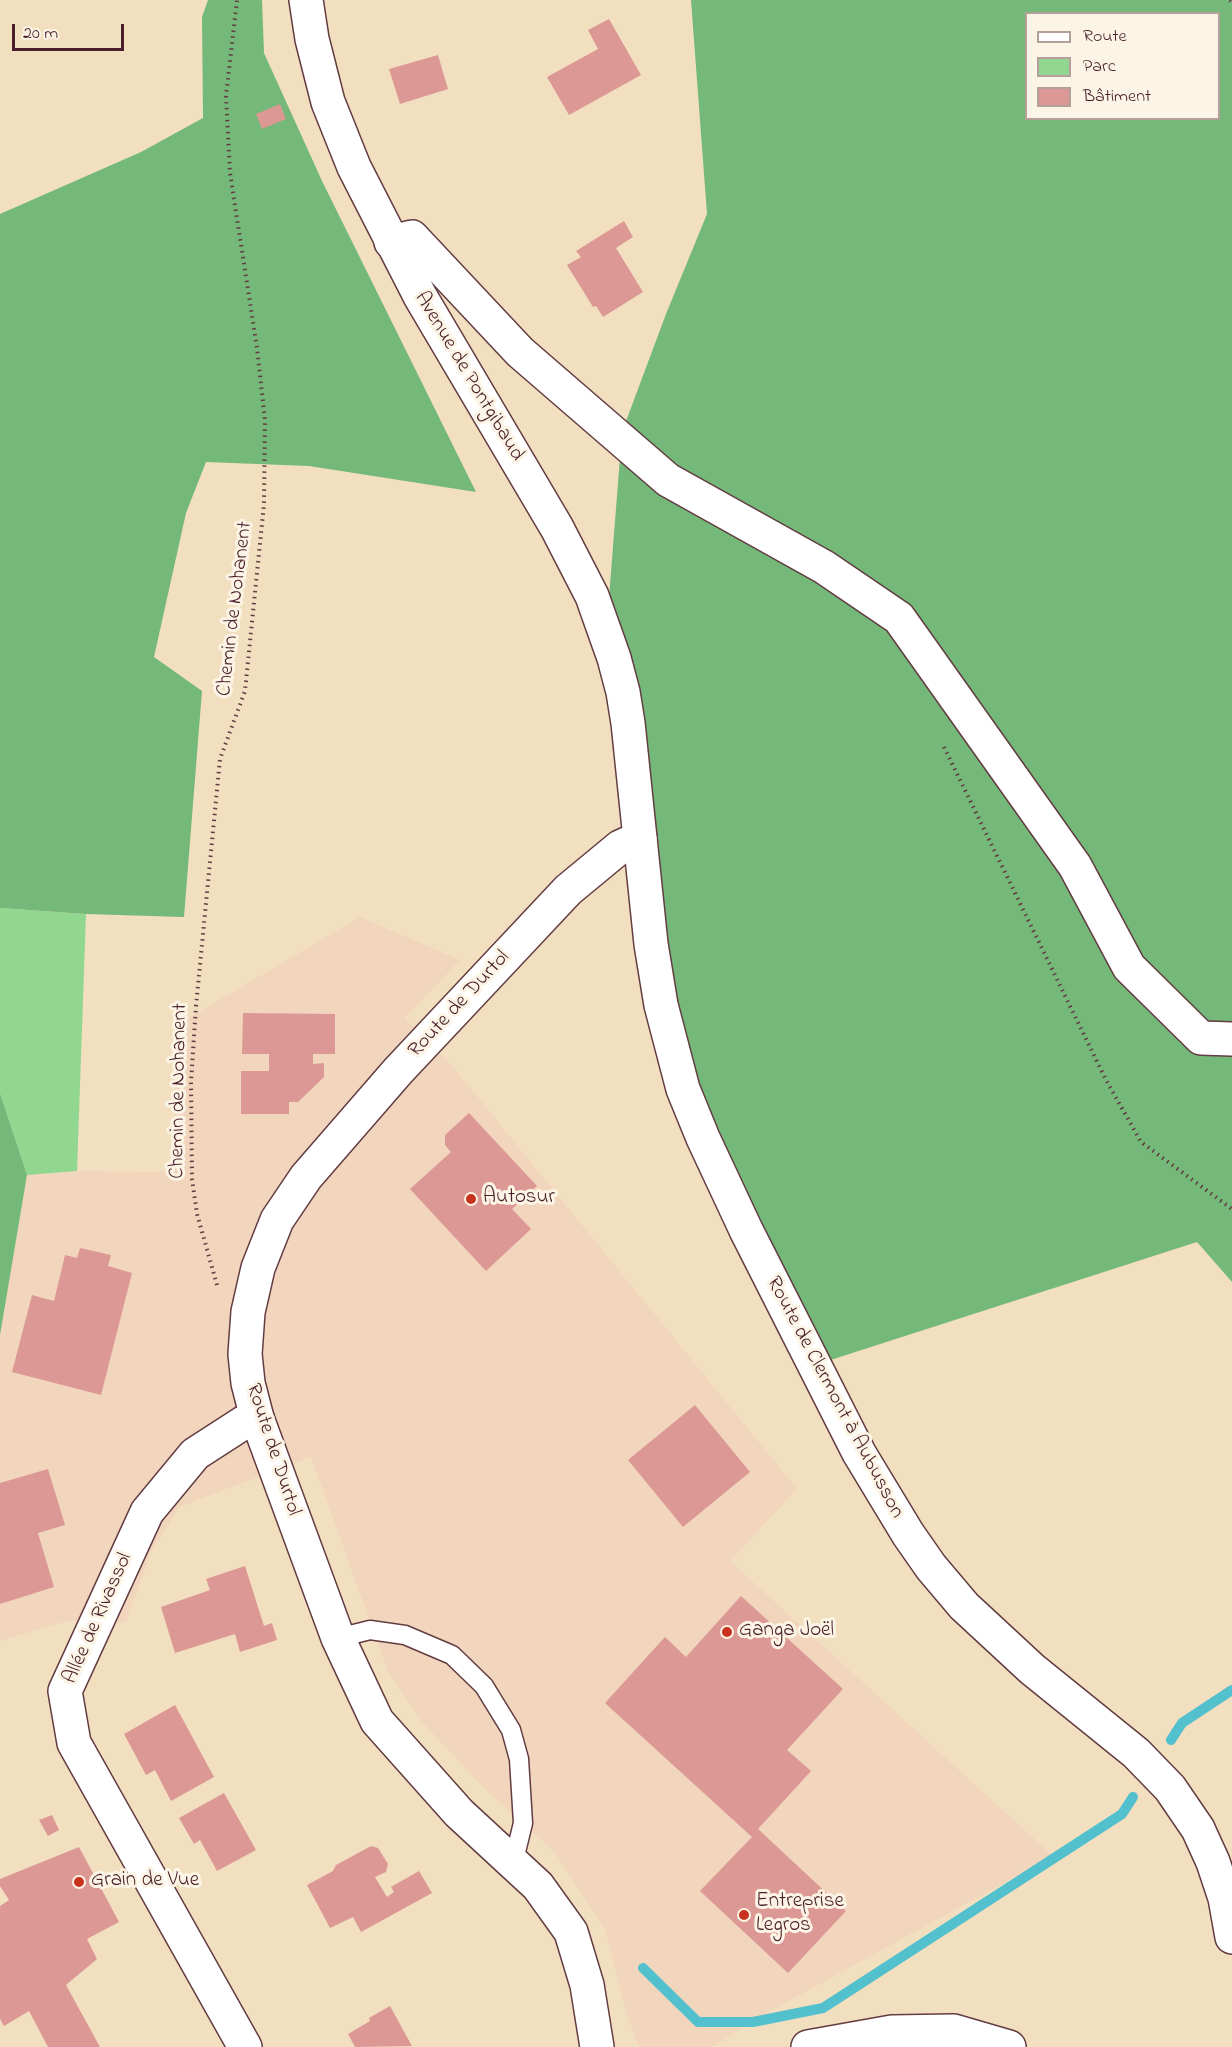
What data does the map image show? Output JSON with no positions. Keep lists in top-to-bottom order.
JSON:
{
  "streets": {
    "street": [
      "Avenue de Pontgibaud",
      "Route de Durtol",
      "Route de Clermont à Aubusson",
      "Allée de Rivassol"
    ],
    "path": ["Chemin de Nohanent"]
  },
  "crossings": [
    ["Avenue de Pontgibaud", "Route de Clermont à Aubusson"],
    ["Chemin de Nohanent", "Route de Durtol"],
    ["Route de Durtol", "Route de Clermont à Aubusson"],
    ["Route de Durtol", "Allée de Rivassol"]
  ],
  "places": [
    "Autosur",
    "Ganga Joël",
    "Grain de Vue",
    "Entreprise Legros"
  ],
  "legend": ["Route", "Parc", "Bâtiment"],
  "scale_bar": "20 m"
}
